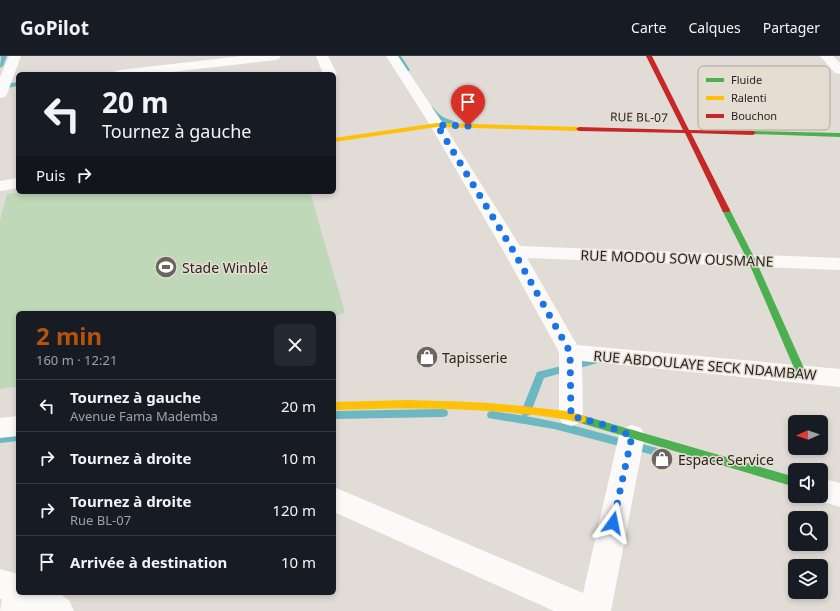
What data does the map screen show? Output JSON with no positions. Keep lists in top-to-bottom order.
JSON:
{
  "streets": {
    "street": ["RUE BL-07", "RUE MODOU SOW OUSMANE", "RUE ABDOULAYE SECK NDAMBAW"]
  },
  "places": {
    "sports": ["Stade Winblé"],
    "shop": ["Tapisserie", "Espace Service"]
  },
  "legend": ["Fluide", "Ralenti", "Bouchon"],
  "north": "left",
  "page": {
    "header": "GoPilot",
    "nav": ["Carte", "Calques", "Partager"],
    "turn": ["20 m", "Tournez à gauche"],
    "then": "Puis",
    "heading": ["2 min", "160 m · 12:21"],
    "list": [
      {
        "name": "Tournez à gauche",
        "note": "Avenue Fama Mademba",
        "value": "20 m"
      },
      {
        "name": "Tournez à droite",
        "value": "10 m"
      },
      {
        "name": "Tournez à droite",
        "note": "Rue BL-07",
        "value": "120 m"
      },
      {
        "name": "Arrivée à destination",
        "value": "10 m"
      }
    ]
  }
}
